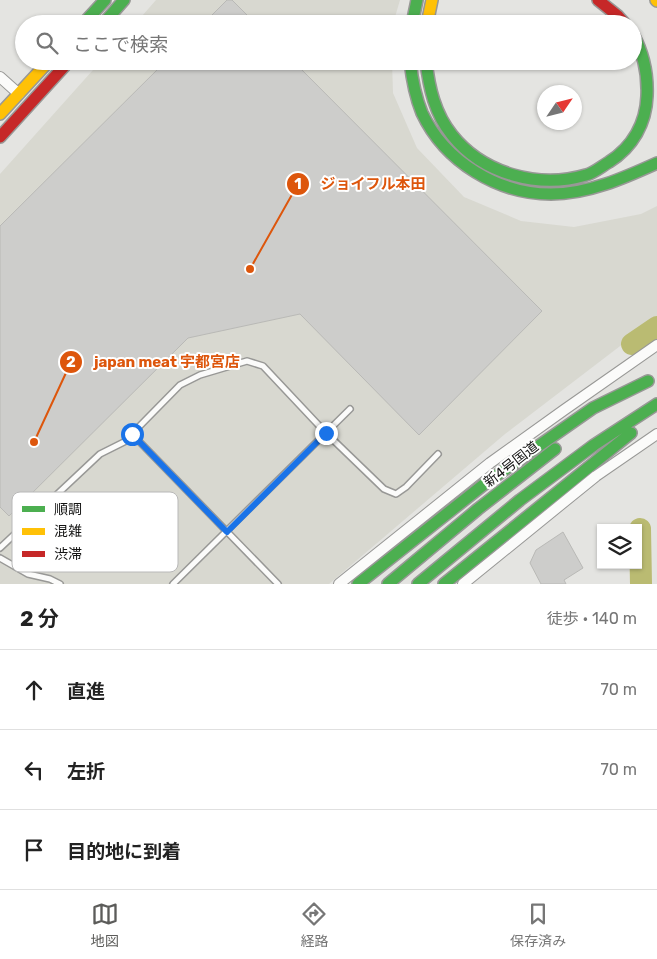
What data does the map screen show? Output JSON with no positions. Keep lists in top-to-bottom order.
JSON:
{
  "streets": {
    "main road": ["新4号国道"]
  },
  "places": ["ジョイフル本田", "japan meat 宇都宮店"],
  "legend": ["順調", "混雑", "渋滞"],
  "north": "top right",
  "page": {
    "search": "ここで検索",
    "heading": ["2 分", "徒歩 · 140 m"],
    "list": [
      ["直進", "70 m"],
      ["左折", "70 m"],
      "目的地に到着"
    ],
    "nav": ["地図", "経路", "保存済み"]
  }
}
